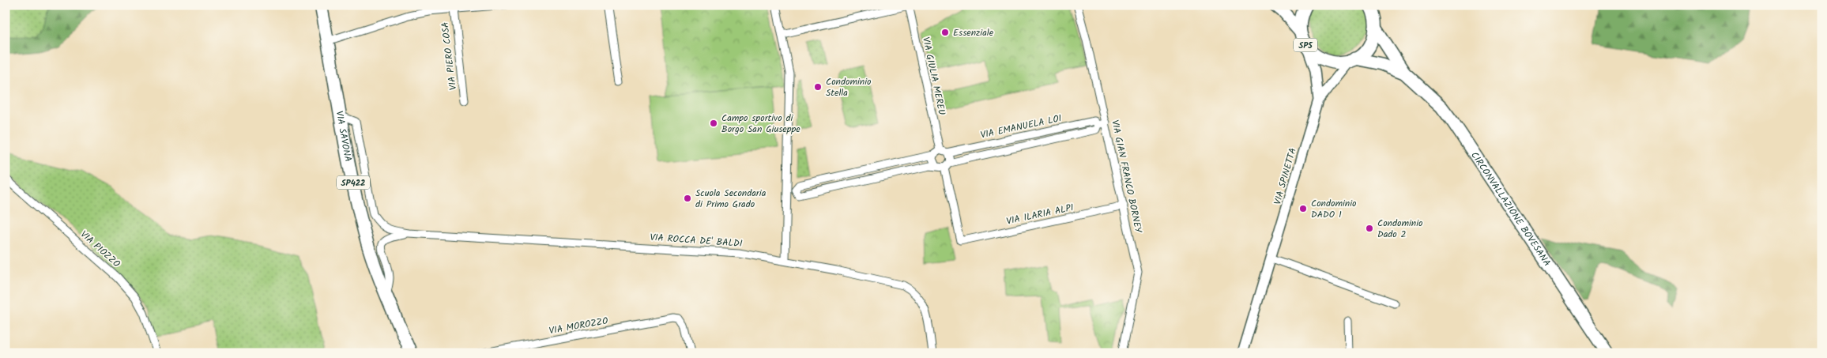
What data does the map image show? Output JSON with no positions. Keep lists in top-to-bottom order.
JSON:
{
  "streets": {
    "main road": [
      "SP5",
      "VIA SAVONA",
      "SP422",
      "CIRCONVALLAZIONE BOVESANA"
    ],
    "street": [
      "VIA PIERO COSA",
      "VIA GIULIA MEREU",
      "VIA EMANUELA LOI",
      "VIA GIAN FRANCO BORNEY",
      "VIA SPINETTA",
      "VIA ILARIA ALPI",
      "VIA ROCCA DE' BALDI",
      "VIA PIOZZO",
      "VIA MOROZZO"
    ]
  },
  "crossings": [
    ["SP5", "VIA SPINETTA"],
    ["SP5", "CIRCONVALLAZIONE BOVESANA"],
    ["VIA PIERO COSA", "VIA SAVONA"],
    ["VIA GIULIA MEREU", "VIA EMANUELA LOI"],
    ["VIA GIULIA MEREU", "VIA ILARIA ALPI"],
    ["VIA EMANUELA LOI", "VIA GIAN FRANCO BORNEY"],
    ["VIA EMANUELA LOI", "VIA ILARIA ALPI"],
    ["VIA SAVONA", "VIA ROCCA DE' BALDI"],
    ["VIA GIAN FRANCO BORNEY", "VIA ILARIA ALPI"],
    ["VIA SPINETTA", "CIRCONVALLAZIONE BOVESANA"]
  ],
  "places": [
    "Essenziale",
    "Condominio Stella",
    "Campo sportivo di Borgo San Giuseppe",
    "Scuola Secondaria di Primo Grado",
    "Condominio DADO 1",
    "Condominio Dado 2"
  ]
}
